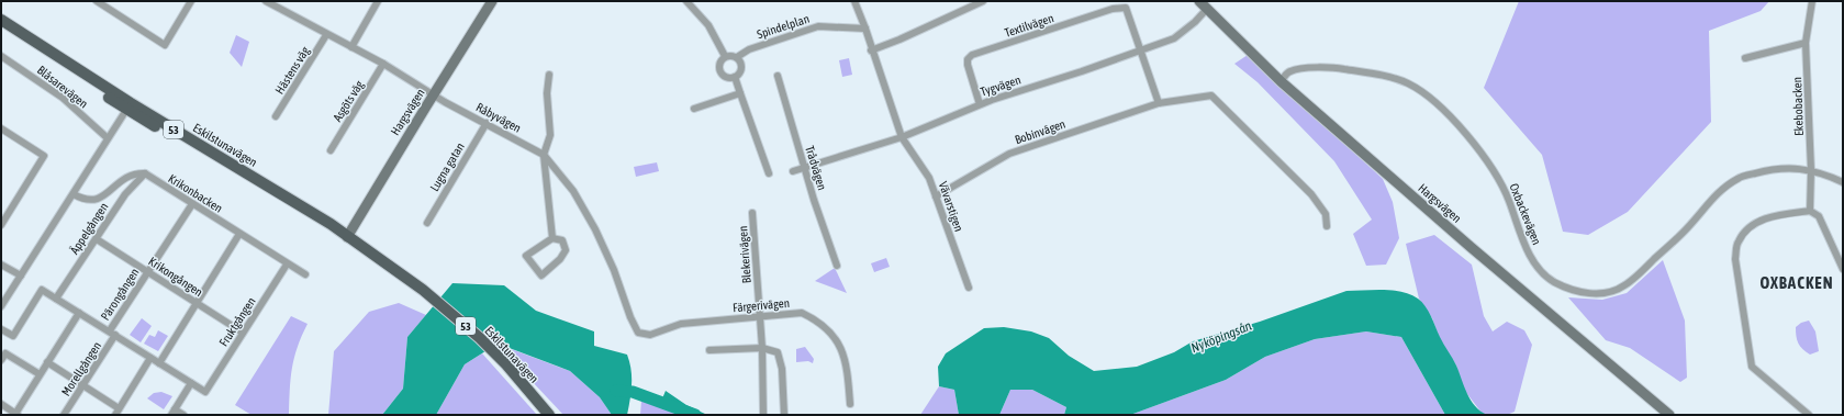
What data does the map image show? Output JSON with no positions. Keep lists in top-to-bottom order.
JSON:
{
  "streets": {
    "main road": ["53", "Eskilstunavägen"],
    "street": [
      "Textilvägen",
      "Spindelplan",
      "Hästens väg",
      "Tygvägen",
      "Blåsarevägen",
      "Asgöts väg",
      "Ekebobacken",
      "Hargsvägen",
      "Råbyvägen",
      "Bobinvägen",
      "Lugna gatan",
      "Trådvägen",
      "Krikonbacken",
      "Vävarstigen",
      "Oxbackevägen",
      "Äppelgången",
      "Blekerivägen",
      "Krikongången",
      "Pärongången",
      "Färgerivägen",
      "Fruktgången",
      "Morellgången"
    ]
  },
  "crossings": [
    ["Textilvägen", "Tygvägen"],
    ["Hästens väg", "Råbyvägen"],
    ["Tygvägen", "Hargsvägen"],
    ["Tygvägen", "Trådvägen"],
    ["Tygvägen", "Vävarstigen"],
    ["Asgöts väg", "Råbyvägen"],
    ["Ekebobacken", "Oxbackevägen"],
    ["Hargsvägen", "Råbyvägen"],
    ["Hargsvägen", "Eskilstunavägen"],
    ["Hargsvägen", "Oxbackevägen"],
    ["Råbyvägen", "Lugna gatan"],
    ["Råbyvägen", "Färgerivägen"],
    ["Bobinvägen", "Vävarstigen"],
    ["Krikonbacken", "Äppelgången"],
    ["Krikonbacken", "Pärongången"],
    ["Krikonbacken", "Fruktgången"],
    ["Äppelgången", "Krikongången"],
    ["Blekerivägen", "Färgerivägen"],
    ["Krikongången", "Pärongången"],
    ["Krikongången", "Fruktgången"],
    ["Pärongången", "Morellgången"]
  ],
  "districts": ["OXBACKEN"],
  "water": ["Nyköpingsån"]
}
